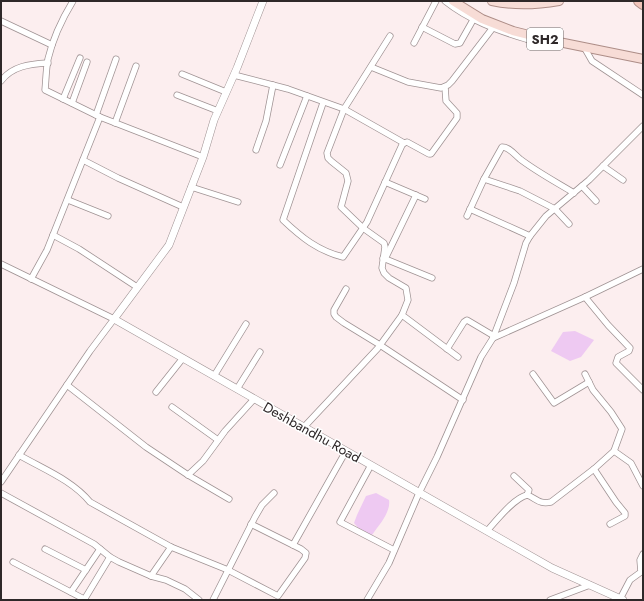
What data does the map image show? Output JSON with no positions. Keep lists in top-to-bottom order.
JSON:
{
  "streets": {
    "main road": ["SH2"],
    "street": ["Deshbandhu Road"]
  }
}
